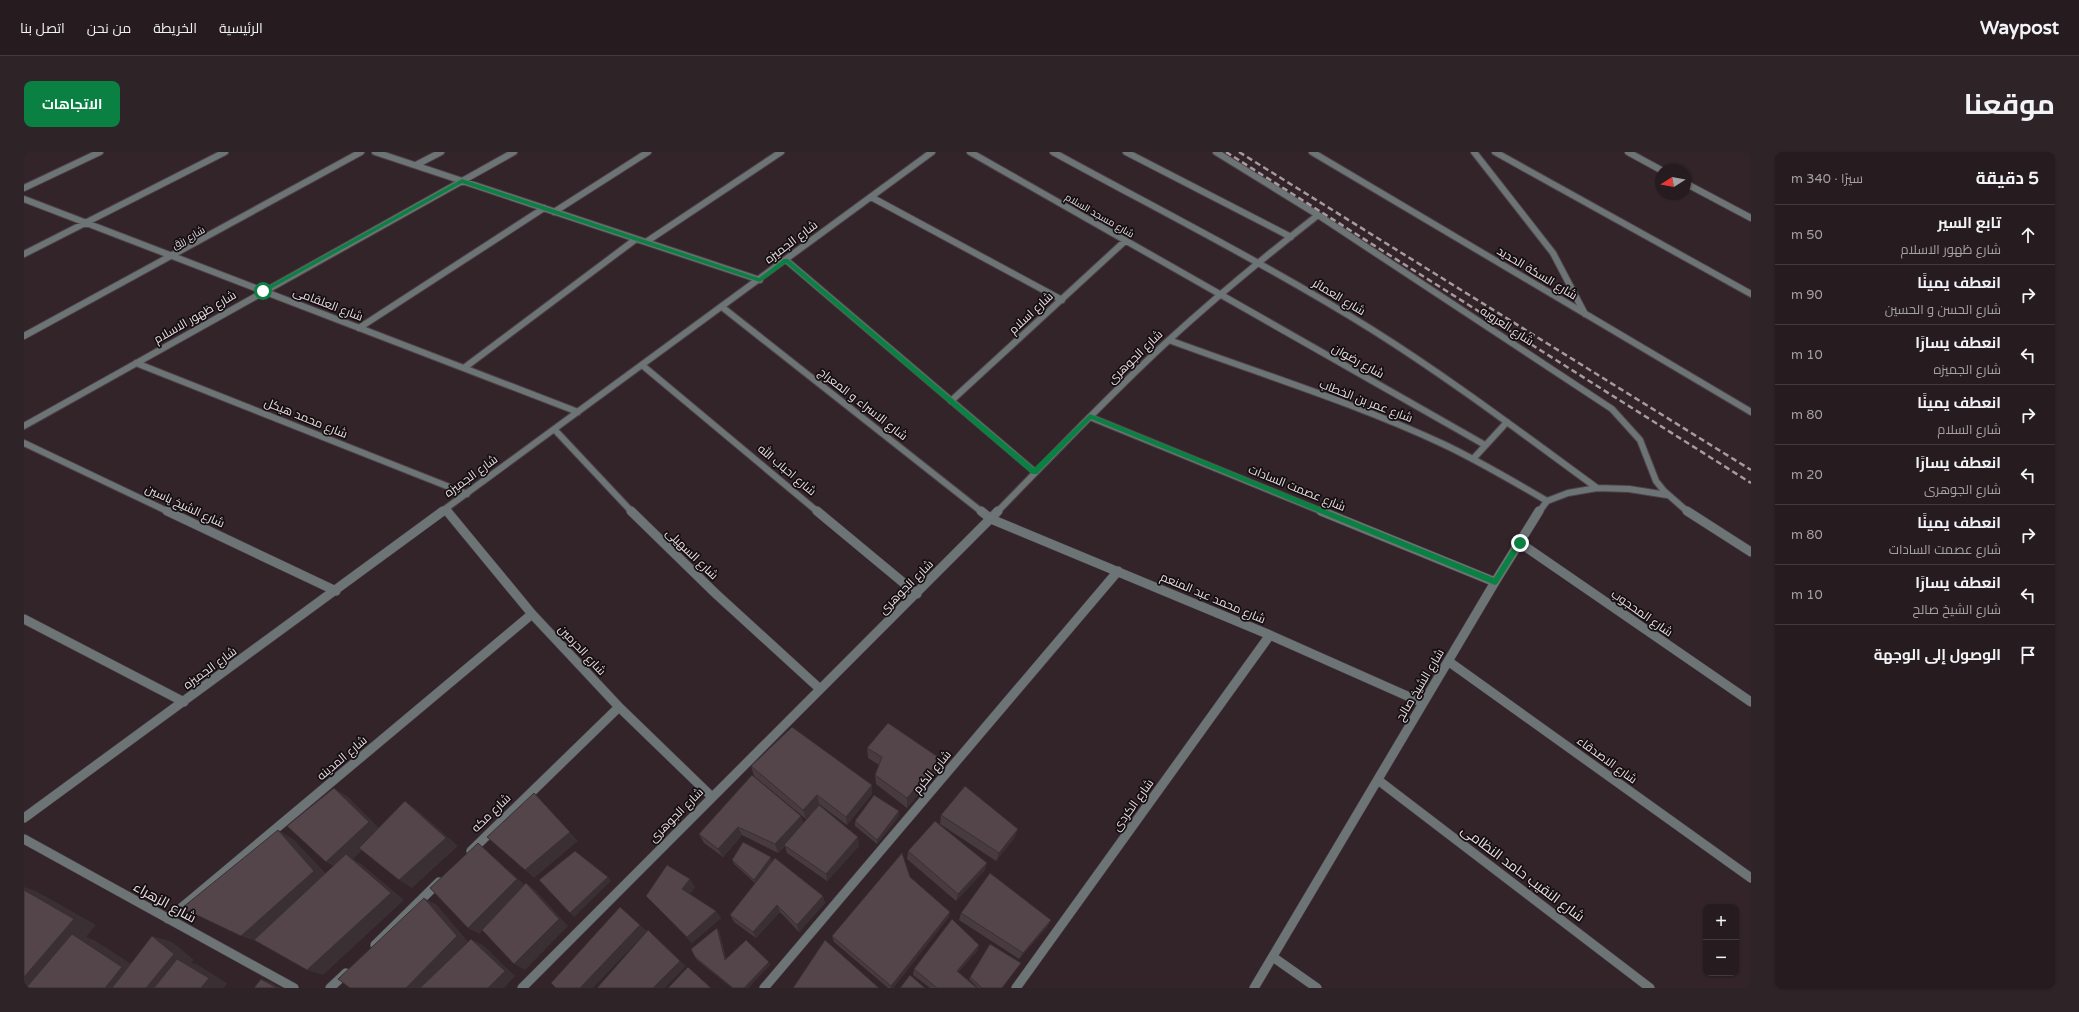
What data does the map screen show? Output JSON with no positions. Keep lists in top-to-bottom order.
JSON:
{
  "streets": {
    "street": [
      "شارع مسجد السلام",
      "شارع رزق",
      "شارع الجميزه",
      "شارع السكة الحديد",
      "شارع العمائر",
      "شارع العلقامى",
      "شارع اسلام",
      "شارع ظهور الاسلام",
      "شارع العروبه",
      "شارع الجوهرى",
      "شارع رضوان",
      "شارع عمر بن الخطاب",
      "شارع الاسراء و المعراج",
      "شارع محمد هيكل",
      "شارع احباب الله",
      "شارع عصمت السادات",
      "شارع الشيخ ياسين",
      "شارع السهيلى",
      "شارع محمد عبد المنعم",
      "شارع المحجوب",
      "شارع الحرمين",
      "شارع الشيخ صالح",
      "شارع المدينه",
      "شارع الاصدقاء",
      "شارع الكرم",
      "شارع الكردى",
      "شارع مكه",
      "شارع النقيب حامد النظامى",
      "شارع الزهراء"
    ]
  },
  "crossings": [
    ["شارع مسجد السلام", "شارع اسلام"],
    ["شارع مسجد السلام", "شارع الجوهرى"],
    ["شارع مسجد السلام", "شارع رضوان"],
    ["شارع رزق", "شارع العلقامى"],
    ["شارع الجميزه", "شارع العلقامى"],
    ["شارع الجميزه", "شارع الاسراء و المعراج"],
    ["شارع الجميزه", "شارع محمد هيكل"],
    ["شارع الجميزه", "شارع احباب الله"],
    ["شارع الجميزه", "شارع الشيخ ياسين"],
    ["شارع الجميزه", "شارع السهيلى"],
    ["شارع الجميزه", "شارع الحرمين"],
    ["شارع العمائر", "شارع الجوهرى"],
    ["شارع العلقامى", "شارع ظهور الاسلام"],
    ["شارع ظهور الاسلام", "شارع محمد هيكل"],
    ["شارع العروبه", "شارع الجوهرى"],
    ["شارع الجوهرى", "شارع رضوان"],
    ["شارع الجوهرى", "شارع عمر بن الخطاب"],
    ["شارع الجوهرى", "شارع الاسراء و المعراج"],
    ["شارع الجوهرى", "شارع احباب الله"],
    ["شارع الجوهرى", "شارع عصمت السادات"],
    ["شارع الجوهرى", "شارع السهيلى"],
    ["شارع الجوهرى", "شارع محمد عبد المنعم"],
    ["شارع الجوهرى", "شارع الحرمين"],
    ["شارع عمر بن الخطاب", "شارع الشيخ صالح"],
    ["شارع الاسراء و المعراج", "شارع محمد عبد المنعم"],
    ["شارع عصمت السادات", "شارع الشيخ صالح"],
    ["شارع محمد عبد المنعم", "شارع الشيخ صالح"],
    ["شارع محمد عبد المنعم", "شارع الكرم"],
    ["شارع محمد عبد المنعم", "شارع الكردى"],
    ["شارع المحجوب", "شارع الشيخ صالح"],
    ["شارع الحرمين", "شارع المدينه"],
    ["شارع الحرمين", "شارع مكه"],
    ["شارع الشيخ صالح", "شارع الاصدقاء"],
    ["شارع الشيخ صالح", "شارع النقيب حامد النظامى"],
    ["شارع المدينه", "شارع الزهراء"]
  ],
  "north": "left",
  "page": {
    "header": "Waypost",
    "nav": [
      "الرئيسية",
      "الخريطة",
      "من نحن",
      "اتصل بنا"
    ],
    "title": "موقعنا",
    "buttons": "الاتجاهات",
    "heading": ["5 دقيقة", "سيرًا · 340 m"],
    "list": [
      ["تابع السير", "شارع ظهور الاسلام", "50 m"],
      ["انعطف يمينًا", "شارع الحسن و الحسين", "90 m"],
      ["انعطف يسارًا", "شارع الجميزه", "10 m"],
      ["انعطف يمينًا", "شارع السلام", "80 m"],
      ["انعطف يسارًا", "شارع الجوهرى", "20 m"],
      ["انعطف يمينًا", "شارع عصمت السادات", "80 m"],
      ["انعطف يسارًا", "شارع الشيخ صالح", "10 m"],
      "الوصول إلى الوجهة"
    ],
    "map_buttons": ["+", "−"]
  }
}
